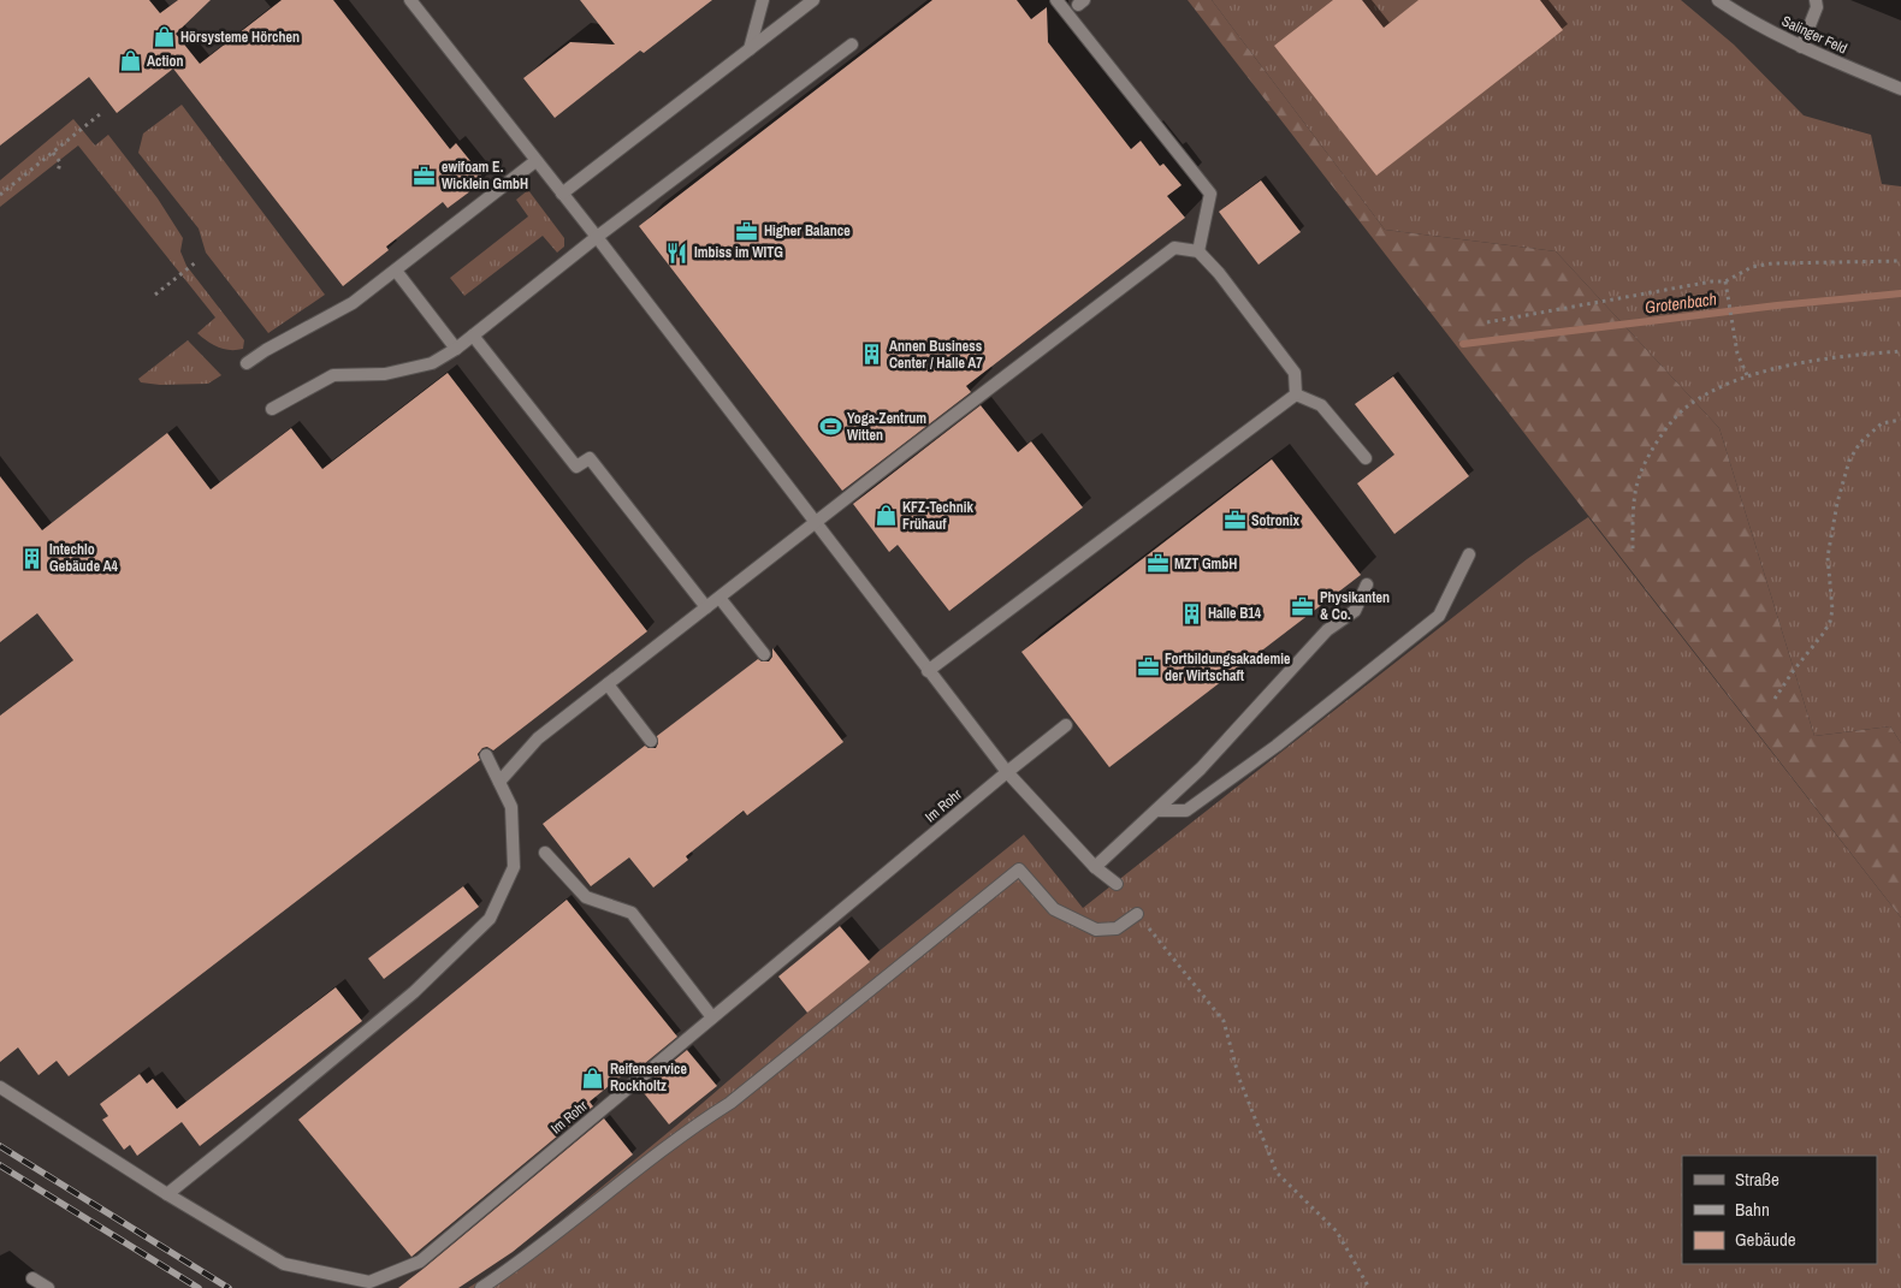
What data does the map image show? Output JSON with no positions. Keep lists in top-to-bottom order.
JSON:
{
  "streets": {
    "street": ["Salinger Feld", "Im Rohr"]
  },
  "water": ["Grotenbach"],
  "places": {
    "shop": [
      "Hörsysteme Hörchen",
      "Action",
      "KFZ-Technik Frühauf",
      "Reifenservice Rockholtz"
    ],
    "office": [
      "ewifoam E. Wicklein GmbH",
      "Higher Balance",
      "Sotronix",
      "MZT GmbH",
      "Physikanten & Co.",
      "Fortbildungsakademie der Wirtschaft"
    ],
    "restaurant": ["Imbiss im WITG"],
    "building": ["Annen Business Center / Halle A7", "Intechlo Gebäude A4", "Halle B14"],
    "sports": ["Yoga-Zentrum Witten"]
  },
  "legend": ["Straße", "Bahn", "Gebäude"]
}
